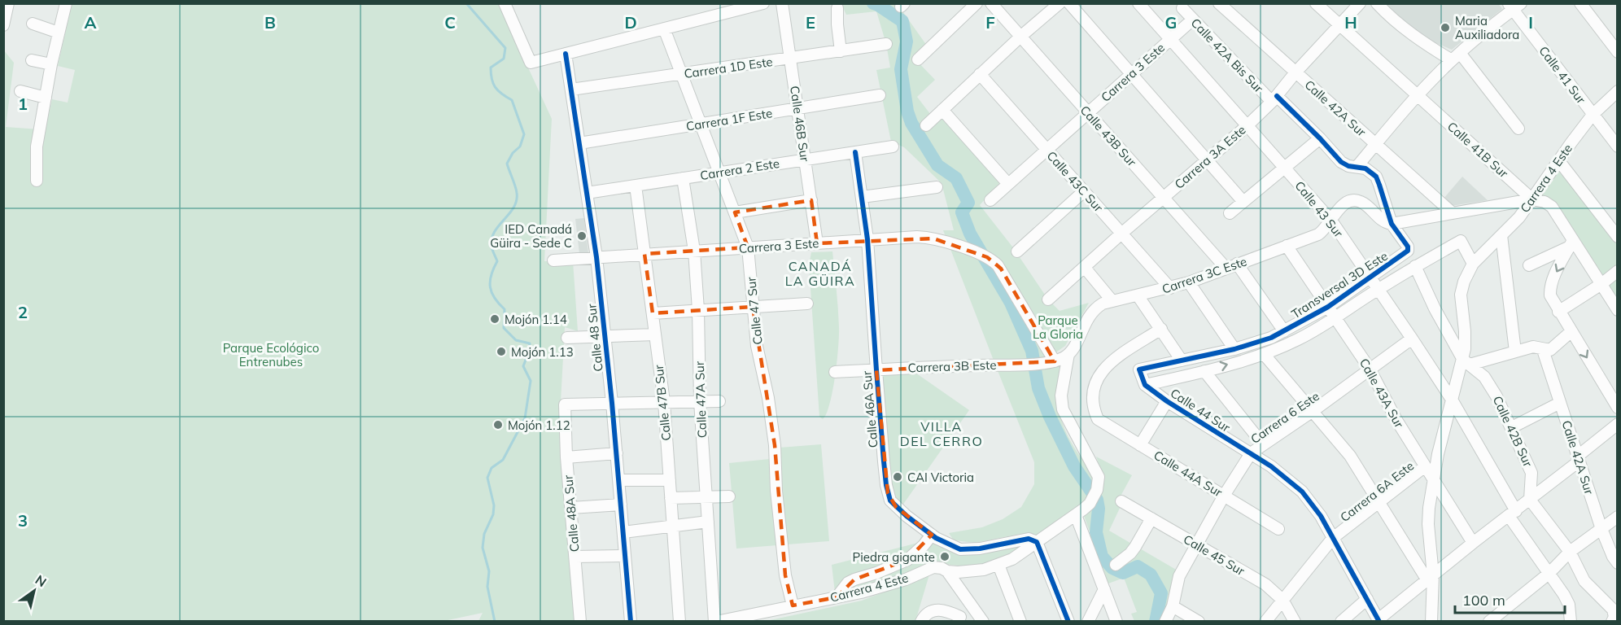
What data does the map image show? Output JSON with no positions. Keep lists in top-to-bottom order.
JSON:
{
  "streets": {
    "street": [
      "Calle 42A Bis Sur",
      "Carrera 1D Este",
      "Carrera 3 Este",
      "Calle 41 Sur",
      "Calle 42A Sur",
      "Carrera 1F Este",
      "Calle 46B Sur",
      "Calle 43B Sur",
      "Calle 41B Sur",
      "Carrera 3A Este",
      "Carrera 2 Este",
      "Carrera 4 Este",
      "Calle 43C Sur",
      "Calle 43 Sur",
      "Carrera 3C Este",
      "Transversal 3D Este",
      "Calle 47 Sur",
      "Calle 48 Sur",
      "Carrera 3B Este",
      "Calle 43A Sur",
      "Calle 47A Sur",
      "Calle 47B Sur",
      "Calle 46A Sur",
      "Calle 44 Sur",
      "Carrera 6 Este",
      "Calle 42B Sur",
      "Calle 44A Sur",
      "Carrera 6A Este",
      "Calle 48A Sur",
      "Calle 45 Sur"
    ]
  },
  "crossings": [
    ["Calle 42A Bis Sur", "Carrera 3A Este"],
    ["Calle 42A Bis Sur", "Carrera 3C Este"],
    ["Calle 42A Bis Sur", "Transversal 3D Este"],
    ["Carrera 1D Este", "Calle 46B Sur"],
    ["Carrera 1D Este", "Calle 47 Sur"],
    ["Carrera 1D Este", "Calle 48 Sur"],
    ["Carrera 3 Este", "Calle 46B Sur"],
    ["Carrera 3 Este", "Calle 43B Sur"],
    ["Carrera 3 Este", "Calle 43C Sur"],
    ["Carrera 3 Este", "Calle 43 Sur"],
    ["Carrera 3 Este", "Calle 47 Sur"],
    ["Carrera 3 Este", "Calle 48 Sur"],
    ["Carrera 3 Este", "Carrera 3B Este"],
    ["Carrera 3 Este", "Calle 47A Sur"],
    ["Carrera 3 Este", "Calle 47B Sur"],
    ["Carrera 3 Este", "Calle 46A Sur"],
    ["Calle 41 Sur", "Carrera 4 Este"],
    ["Calle 42A Sur", "Carrera 3A Este"],
    ["Carrera 1F Este", "Calle 46B Sur"],
    ["Carrera 1F Este", "Calle 47 Sur"],
    ["Carrera 1F Este", "Calle 48 Sur"],
    ["Calle 46B Sur", "Carrera 2 Este"],
    ["Calle 43B Sur", "Carrera 3A Este"],
    ["Calle 43B Sur", "Carrera 3C Este"],
    ["Calle 43B Sur", "Transversal 3D Este"],
    ["Calle 41B Sur", "Carrera 3A Este"],
    ["Calle 41B Sur", "Carrera 4 Este"],
    ["Carrera 3A Este", "Calle 43C Sur"],
    ["Carrera 3A Este", "Calle 43 Sur"],
    ["Carrera 2 Este", "Calle 47 Sur"],
    ["Carrera 2 Este", "Calle 48 Sur"],
    ["Carrera 2 Este", "Calle 47A Sur"],
    ["Carrera 2 Este", "Calle 47B Sur"],
    ["Carrera 2 Este", "Calle 46A Sur"],
    ["Carrera 4 Este", "Carrera 3C Este"],
    ["Carrera 4 Este", "Transversal 3D Este"],
    ["Carrera 4 Este", "Calle 47 Sur"],
    ["Carrera 4 Este", "Carrera 3B Este"],
    ["Carrera 4 Este", "Calle 47A Sur"],
    ["Carrera 4 Este", "Calle 46A Sur"],
    ["Calle 43C Sur", "Carrera 3C Este"],
    ["Calle 43 Sur", "Carrera 3C Este"],
    ["Calle 43 Sur", "Transversal 3D Este"],
    ["Calle 43 Sur", "Carrera 6 Este"],
    ["Carrera 3C Este", "Carrera 3B Este"],
    ["Carrera 3C Este", "Calle 43A Sur"],
    ["Transversal 3D Este", "Calle 43A Sur"],
    ["Transversal 3D Este", "Calle 44 Sur"],
    ["Transversal 3D Este", "Calle 42B Sur"],
    ["Calle 48 Sur", "Calle 48A Sur"],
    ["Carrera 3B Este", "Calle 46A Sur"],
    ["Calle 43A Sur", "Carrera 6 Este"],
    ["Calle 43A Sur", "Carrera 6A Este"],
    ["Calle 44 Sur", "Carrera 6 Este"],
    ["Calle 44 Sur", "Carrera 6A Este"],
    ["Carrera 6 Este", "Calle 44A Sur"],
    ["Carrera 6 Este", "Calle 45 Sur"],
    ["Carrera 6A Este", "Calle 45 Sur"]
  ],
  "districts": ["CANADÁ LA GÜIRA", "VILLA DEL CERRO"],
  "parks": ["Parque La Gloria", "Parque Ecológico Entrenubes"],
  "places": [
    "Maria Auxiliadora",
    "IED Canadá Güira - Sede C",
    "Mojón 1.14",
    "Mojón 1.13",
    "Mojón 1.12",
    "CAI Victoria",
    "Piedra gigante"
  ],
  "scale_bar": "100 m",
  "north": "top right",
  "grid": {
    "columns": [
      "A",
      "B",
      "C",
      "D",
      "E",
      "F",
      "G",
      "H",
      "I"
    ],
    "rows": ["1", "2", "3"]
  }
}
